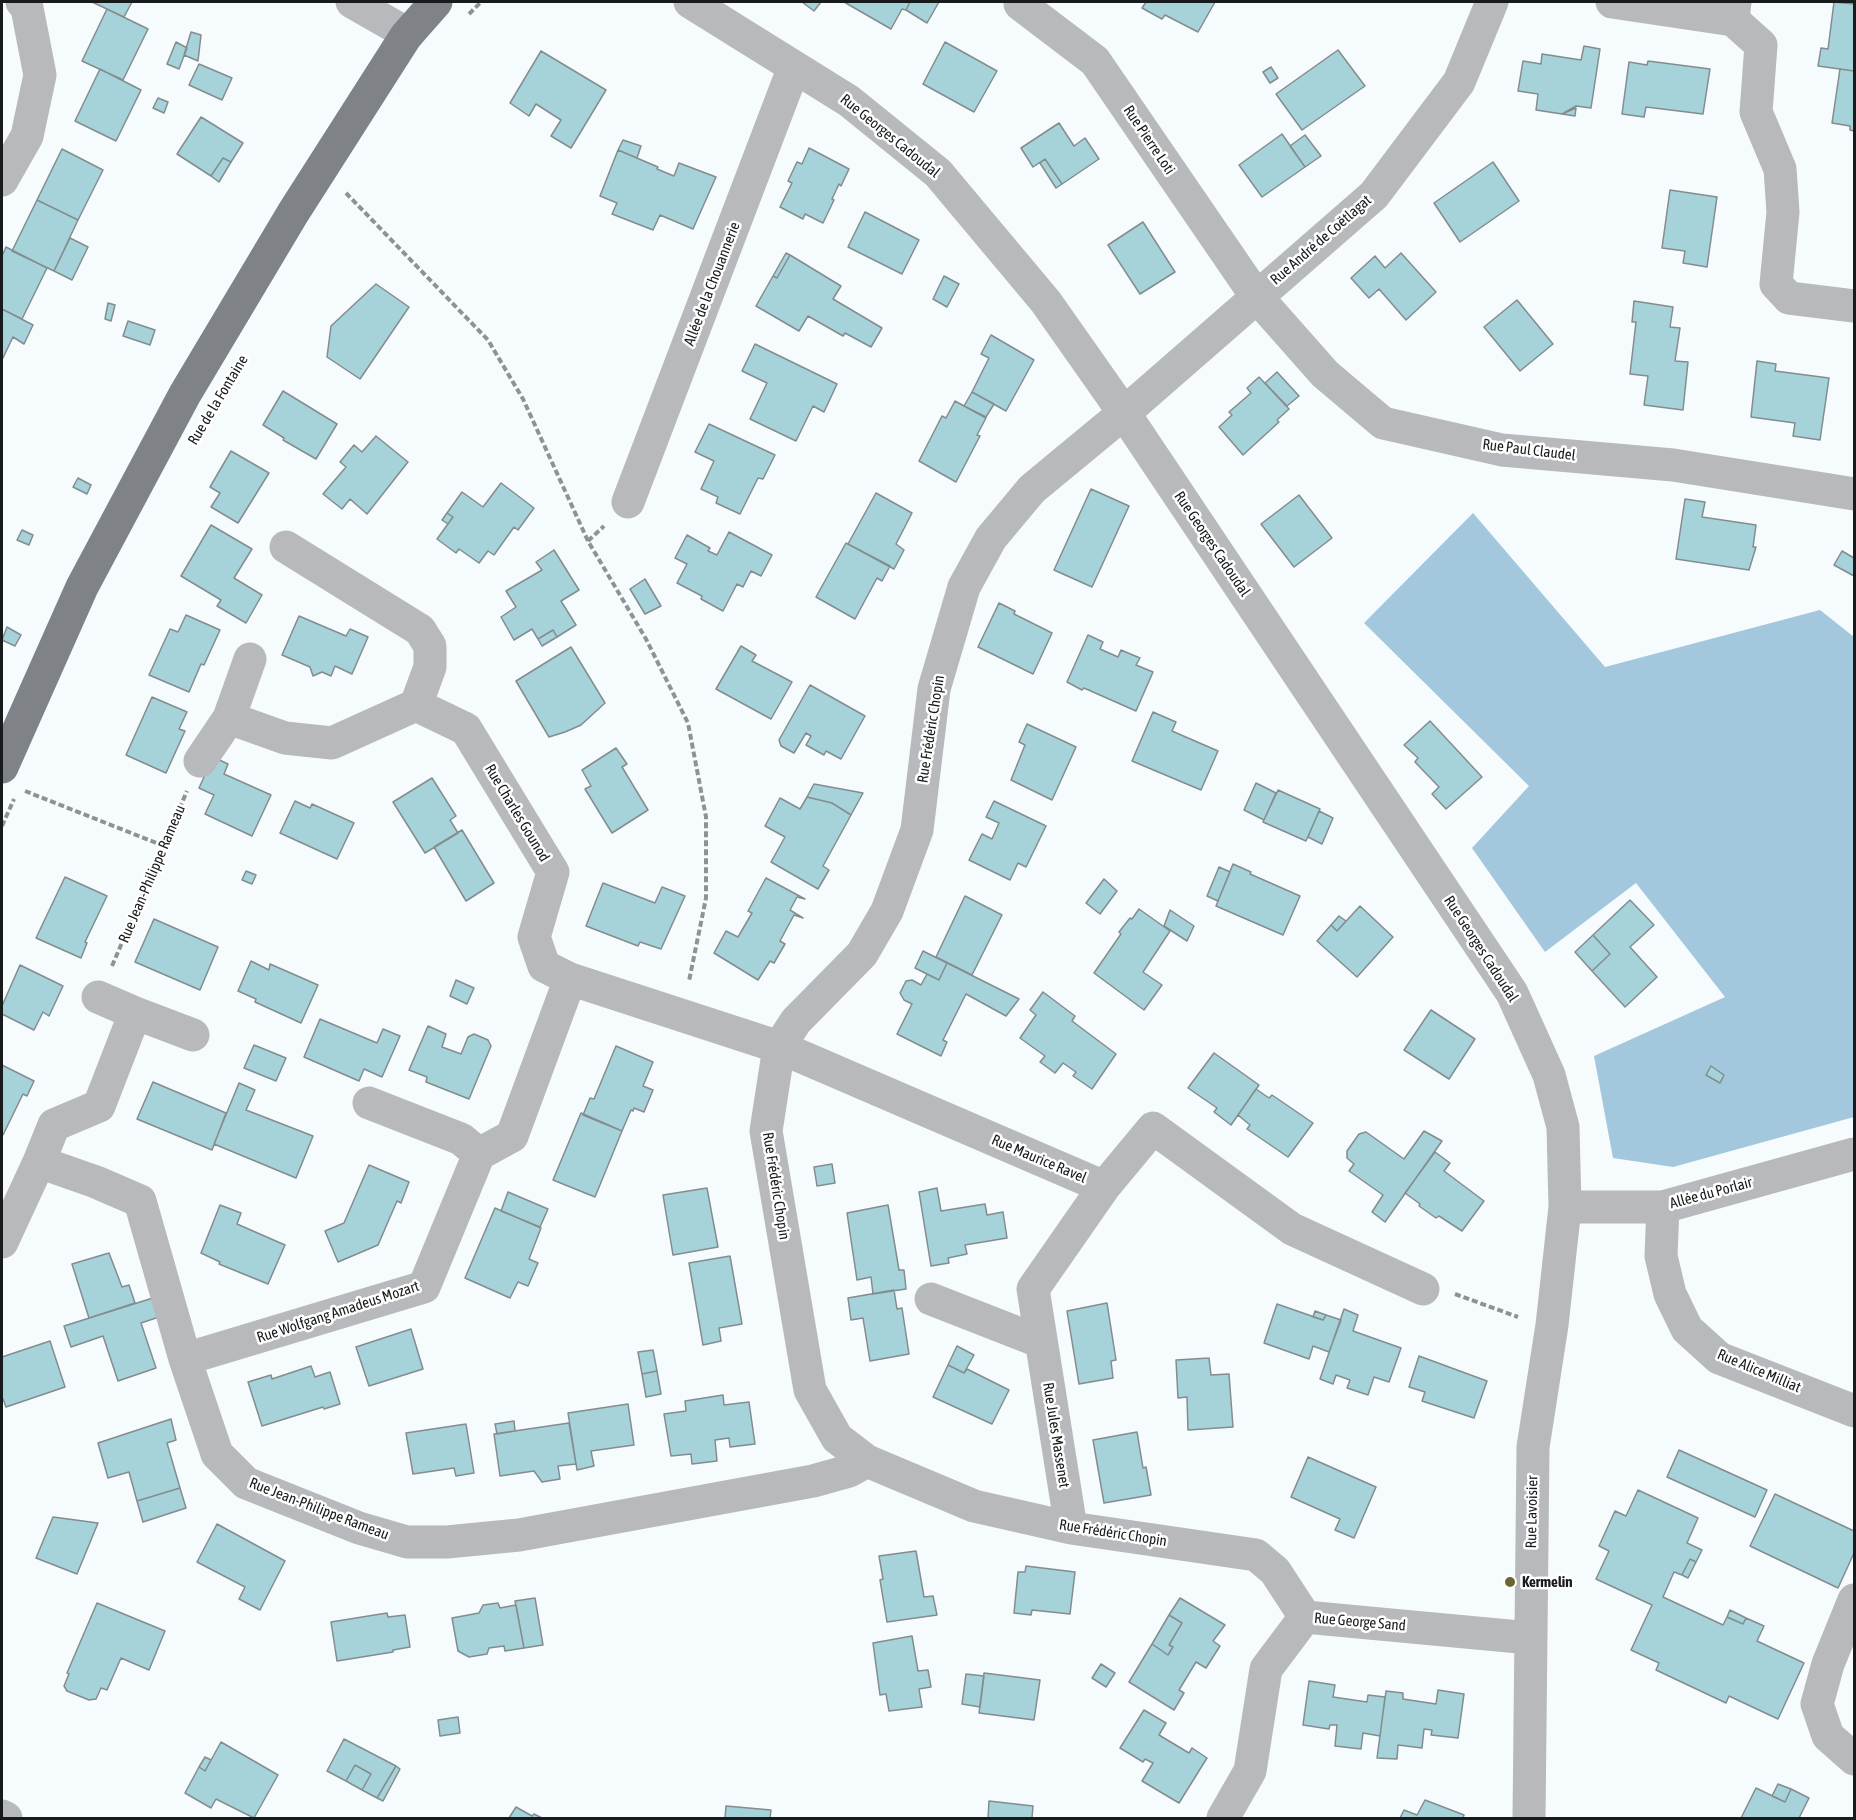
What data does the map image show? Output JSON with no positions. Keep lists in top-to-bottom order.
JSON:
{
  "streets": {
    "main road": ["Rue de la Fontaine"],
    "street": [
      "Rue Georges Cadoudal",
      "Rue Pierre Loti",
      "Rue André de Coëtlagat",
      "Allée de la Chouannerie",
      "Rue Paul Claudel",
      "Rue Frédéric Chopin",
      "Rue Charles Gounod",
      "Rue Jean-Philippe Rameau",
      "Rue Maurice Ravel",
      "Allée du Porlair",
      "Rue Wolfgang Amadeus Mozart",
      "Rue Alice Milliat",
      "Rue Jules Massenet",
      "Rue Lavoisier",
      "Rue George Sand"
    ]
  },
  "crossings": [
    ["Rue Georges Cadoudal", "Rue André de Coëtlagat"],
    ["Rue Georges Cadoudal", "Allée de la Chouannerie"],
    ["Rue Georges Cadoudal", "Rue Frédéric Chopin"],
    ["Rue Georges Cadoudal", "Allée du Porlair"],
    ["Rue Georges Cadoudal", "Rue Lavoisier"],
    ["Rue Pierre Loti", "Rue André de Coëtlagat"],
    ["Rue Pierre Loti", "Rue Paul Claudel"],
    ["Rue André de Coëtlagat", "Rue Paul Claudel"],
    ["Rue André de Coëtlagat", "Rue Frédéric Chopin"],
    ["Rue Frédéric Chopin", "Rue Charles Gounod"],
    ["Rue Frédéric Chopin", "Rue Jean-Philippe Rameau"],
    ["Rue Frédéric Chopin", "Rue Maurice Ravel"],
    ["Rue Frédéric Chopin", "Rue Jules Massenet"],
    ["Rue Frédéric Chopin", "Rue George Sand"],
    ["Rue Charles Gounod", "Rue Maurice Ravel"],
    ["Rue Jean-Philippe Rameau", "Rue Wolfgang Amadeus Mozart"],
    ["Rue Maurice Ravel", "Rue Jules Massenet"],
    ["Allée du Porlair", "Rue Alice Milliat"],
    ["Allée du Porlair", "Rue Lavoisier"],
    ["Rue Lavoisier", "Rue George Sand"]
  ],
  "places": ["Kermelin"]
}
